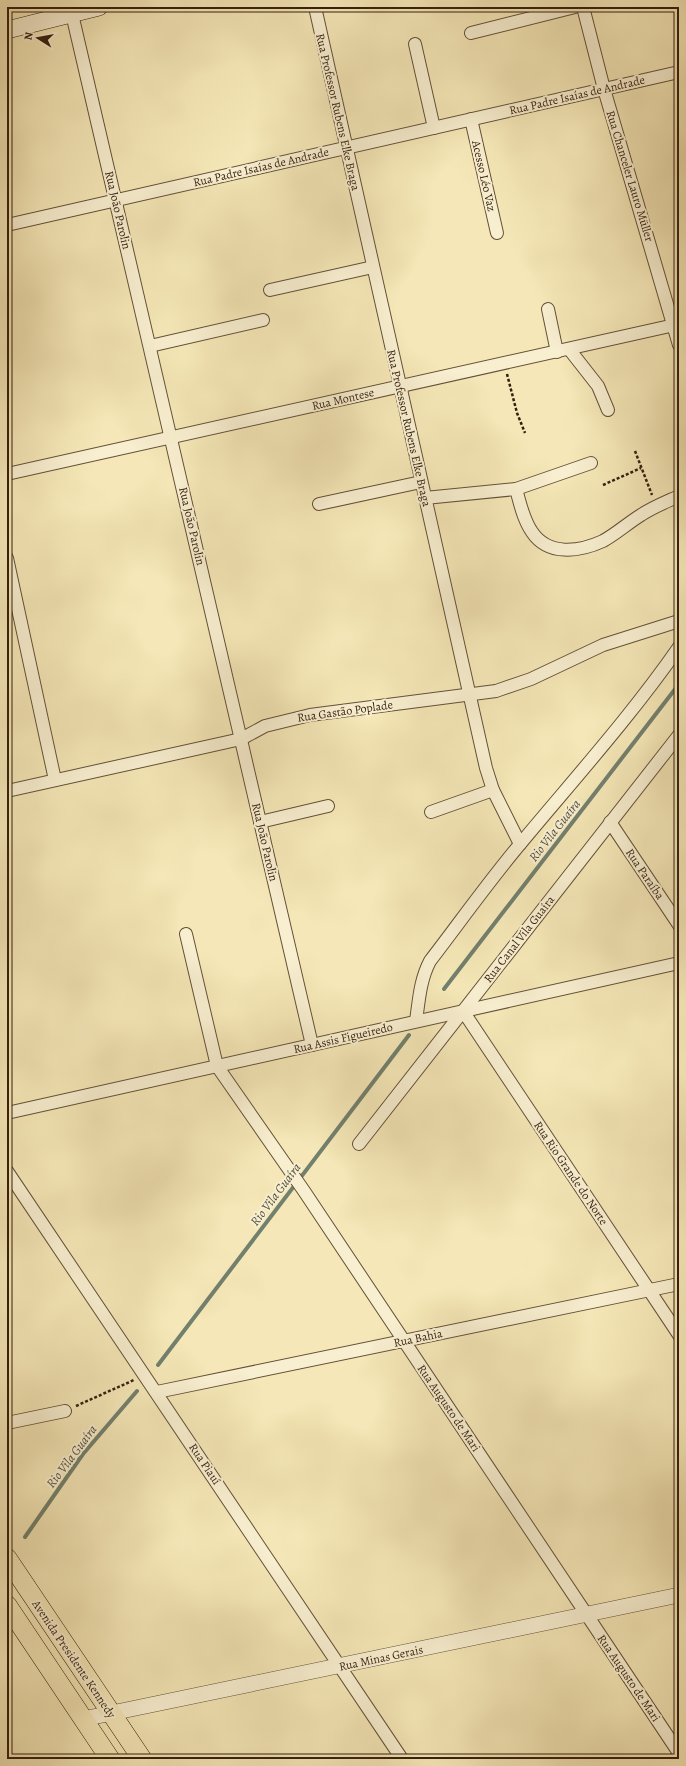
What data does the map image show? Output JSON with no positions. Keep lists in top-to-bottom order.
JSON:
{
  "streets": {
    "main road": ["Avenida Presidente Kennedy"],
    "street": [
      "Rua Padre Isaías de Andrade",
      "Rua Professor Rubens Elke Braga",
      "Acesso Léo Vaz",
      "Rua Chanceler Lauro Müller",
      "Rua João Parolin",
      "Rua Montese",
      "Rua Gastão Poplade",
      "Rua Paraíba",
      "Rua Canal Vila Guaíra",
      "Rua Assis Figueiredo",
      "Rua Rio Grande do Norte",
      "Rua Bahia",
      "Rua Augusto de Mari",
      "Rua Piauí",
      "Rua Minas Gerais"
    ]
  },
  "crossings": [
    ["Rua Padre Isaías de Andrade", "Rua Professor Rubens Elke Braga"],
    ["Rua Padre Isaías de Andrade", "Acesso Léo Vaz"],
    ["Rua Padre Isaías de Andrade", "Rua Chanceler Lauro Müller"],
    ["Rua Padre Isaías de Andrade", "Rua João Parolin"],
    ["Rua Professor Rubens Elke Braga", "Rua Montese"],
    ["Rua Professor Rubens Elke Braga", "Rua Gastão Poplade"],
    ["Rua Chanceler Lauro Müller", "Rua Montese"],
    ["Rua João Parolin", "Rua Montese"],
    ["Rua João Parolin", "Rua Gastão Poplade"],
    ["Rua João Parolin", "Rua Assis Figueiredo"],
    ["Rua Paraíba", "Rua Canal Vila Guaíra"],
    ["Rua Canal Vila Guaíra", "Rua Assis Figueiredo"],
    ["Rua Canal Vila Guaíra", "Rua Rio Grande do Norte"],
    ["Rua Assis Figueiredo", "Rua Rio Grande do Norte"],
    ["Rua Assis Figueiredo", "Rua Augusto de Mari"],
    ["Rua Rio Grande do Norte", "Rua Bahia"],
    ["Rua Bahia", "Rua Augusto de Mari"],
    ["Rua Bahia", "Rua Piauí"],
    ["Rua Augusto de Mari", "Rua Minas Gerais"],
    ["Rua Piauí", "Rua Minas Gerais"],
    ["Rua Minas Gerais", "Avenida Presidente Kennedy"]
  ],
  "water": ["Rio Vila Guaíra"],
  "north": "left"
}
